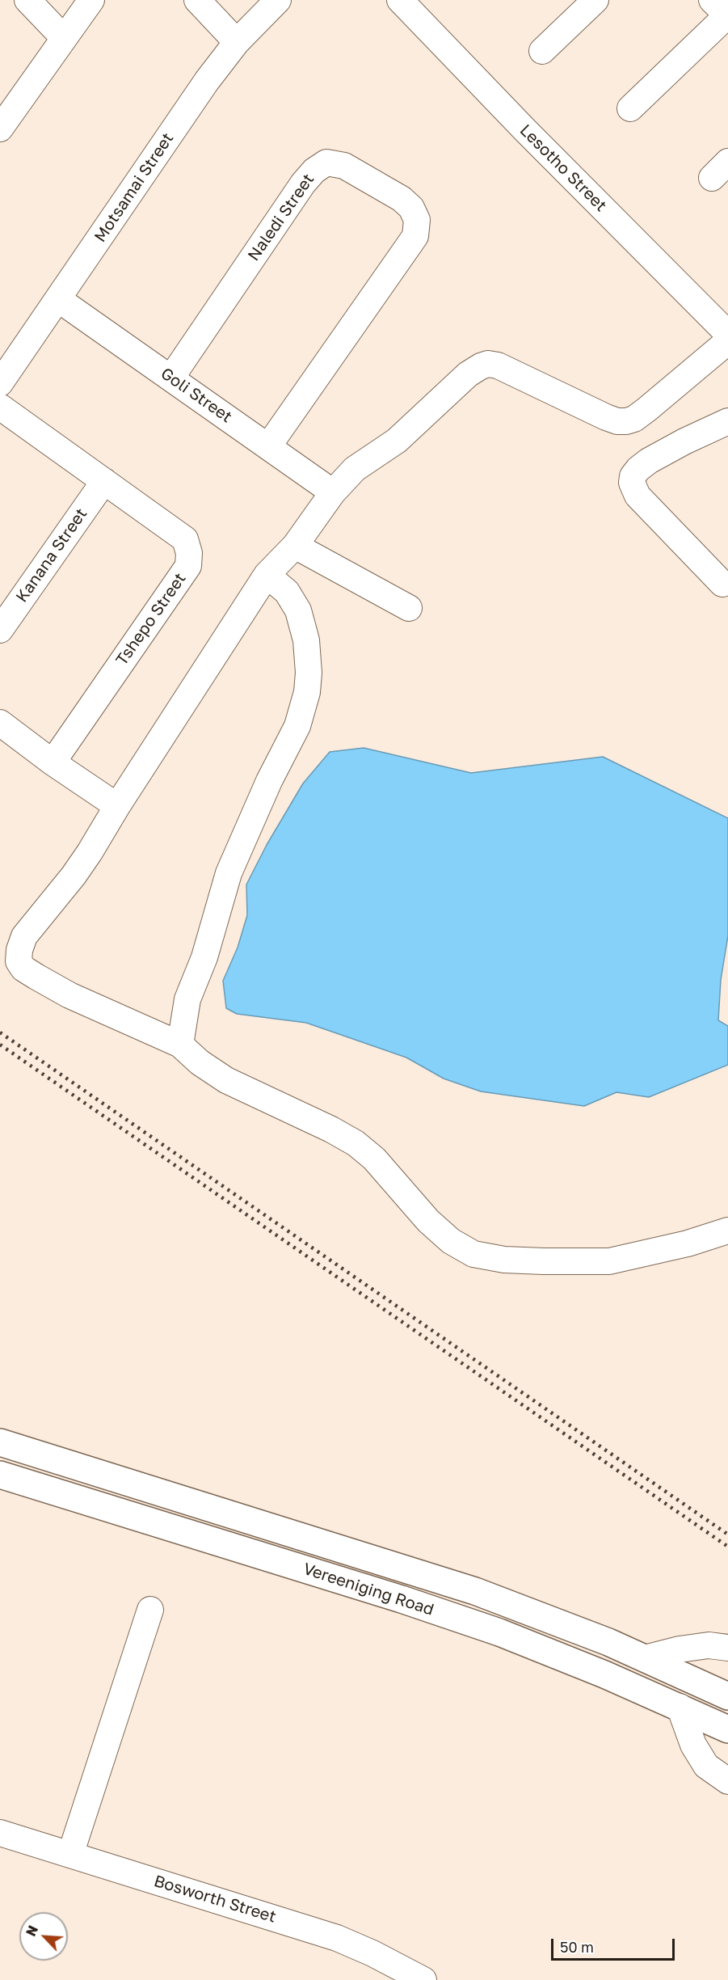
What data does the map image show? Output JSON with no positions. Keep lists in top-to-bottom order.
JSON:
{
  "streets": {
    "main road": ["Vereeniging Road"],
    "street": [
      "Lesotho Street",
      "Motsamai Street",
      "Naledi Street",
      "Goli Street",
      "Kanana Street",
      "Tshepo Street",
      "Bosworth Street"
    ]
  },
  "crossings": [
    ["Motsamai Street", "Goli Street"],
    ["Naledi Street", "Goli Street"],
    ["Kanana Street", "Tshepo Street"]
  ],
  "scale_bar": "50 m",
  "north": "top left"
}
